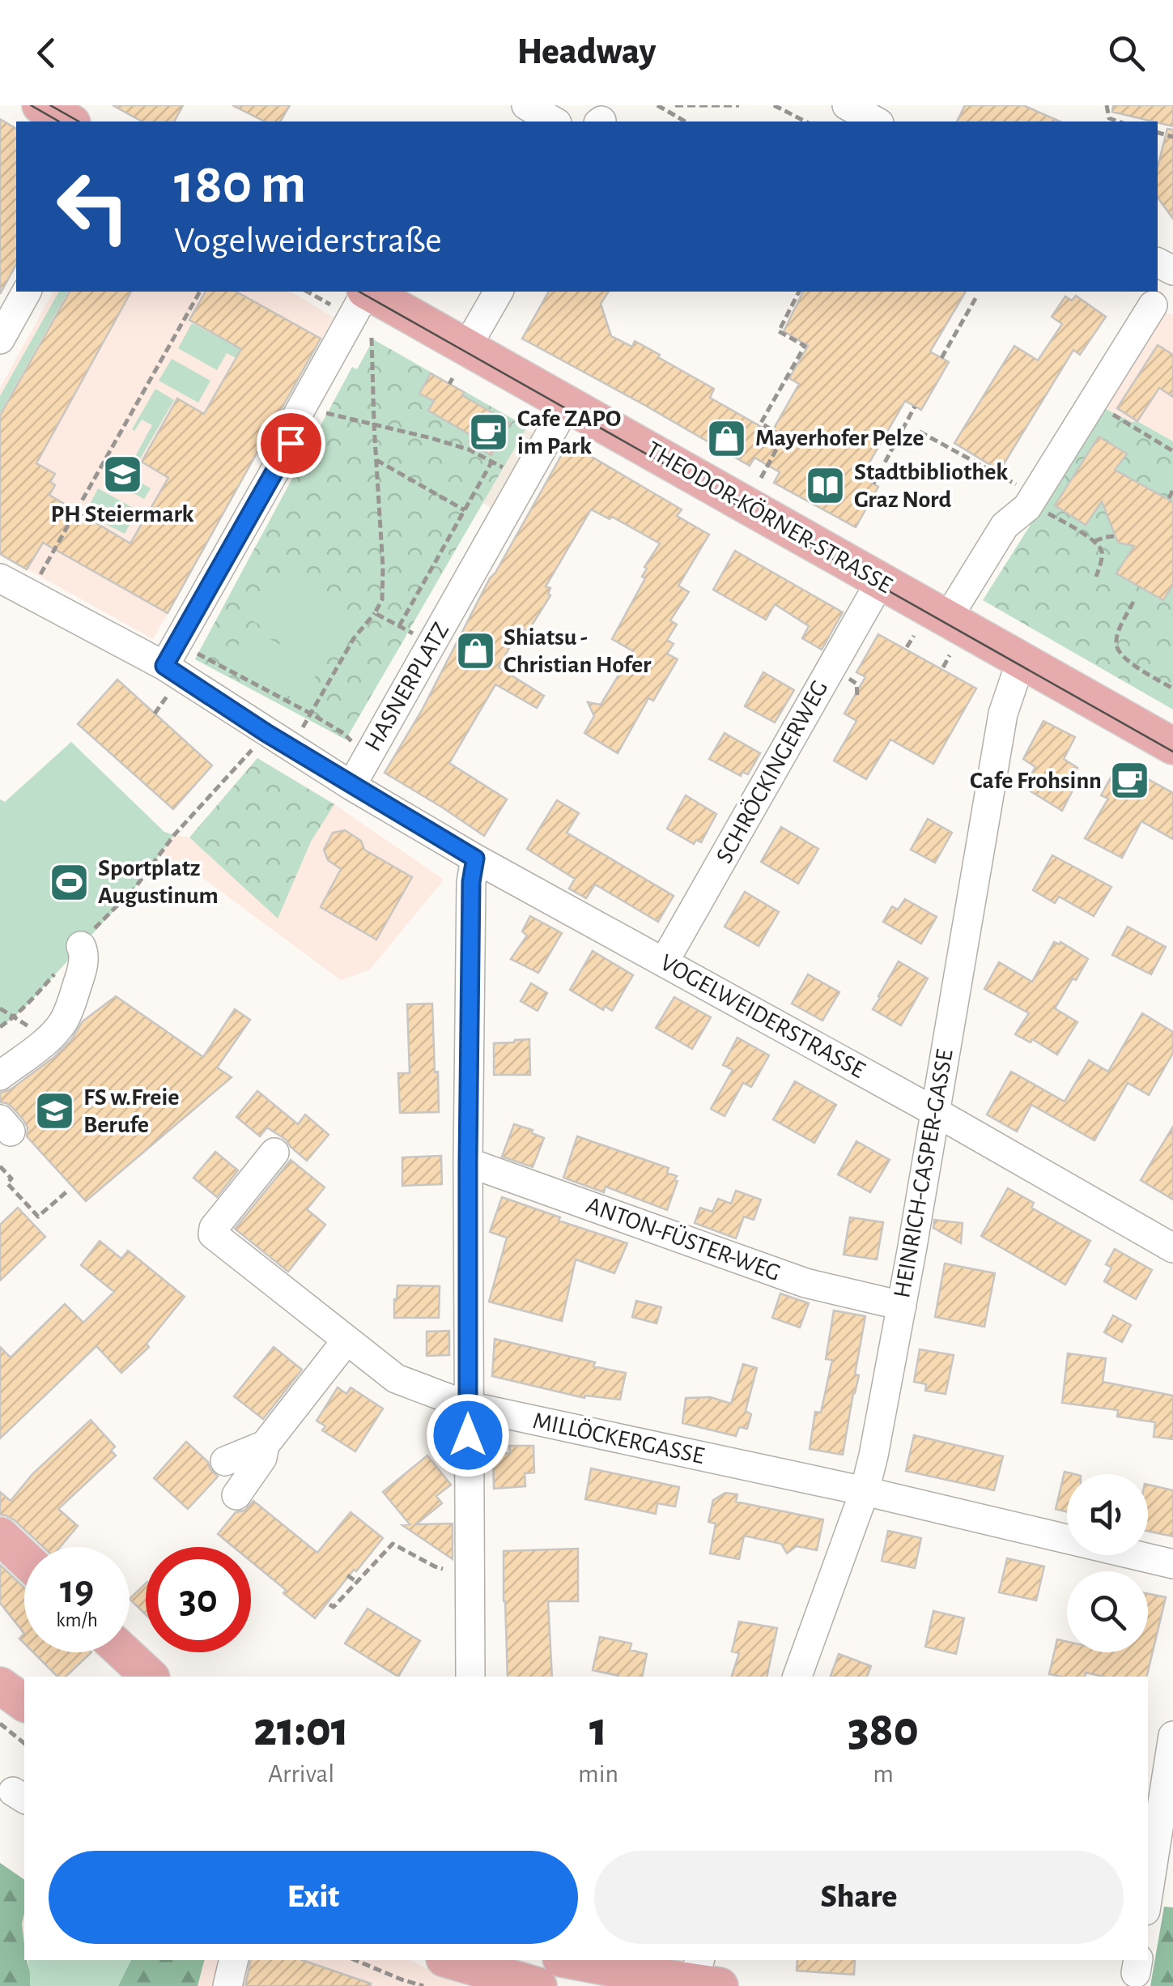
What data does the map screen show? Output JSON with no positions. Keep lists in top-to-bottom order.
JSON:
{
  "streets": {
    "main road": ["THEODOR-KÖRNER-STRASSE"],
    "street": [
      "HASNERPLATZ",
      "SCHRÖCKINGERWEG",
      "VOGELWEIDERSTRASSE",
      "HEINRICH-CASPER-GASSE",
      "ANTON-FÜSTER-WEG",
      "MILLÖCKERGASSE"
    ]
  },
  "crossings": [
    ["THEODOR-KÖRNER-STRASSE", "HASNERPLATZ"],
    ["THEODOR-KÖRNER-STRASSE", "SCHRÖCKINGERWEG"],
    ["THEODOR-KÖRNER-STRASSE", "HEINRICH-CASPER-GASSE"],
    ["HASNERPLATZ", "VOGELWEIDERSTRASSE"],
    ["SCHRÖCKINGERWEG", "VOGELWEIDERSTRASSE"],
    ["VOGELWEIDERSTRASSE", "HEINRICH-CASPER-GASSE"],
    ["HEINRICH-CASPER-GASSE", "ANTON-FÜSTER-WEG"],
    ["HEINRICH-CASPER-GASSE", "MILLÖCKERGASSE"]
  ],
  "places": {
    "cafe": ["Cafe ZAPO im Park", "Cafe Frohsinn"],
    "shop": ["Mayerhofer Pelze", "Shiatsu - Christian Hofer"],
    "school or university": ["PH Steiermark", "FS w.Freie Berufe"],
    "library": ["Stadtbibliothek Graz Nord"],
    "sports": ["Sportplatz Augustinum"]
  },
  "page": {
    "header": "Headway",
    "turn": ["180 m", "Vogelweiderstraße"],
    "speed": "19 km/h",
    "limit": "30",
    "eta": [
      "21:01",
      "Arrival",
      "1",
      "min",
      "380",
      "m"
    ],
    "buttons": ["Exit", "Share"]
  }
}
